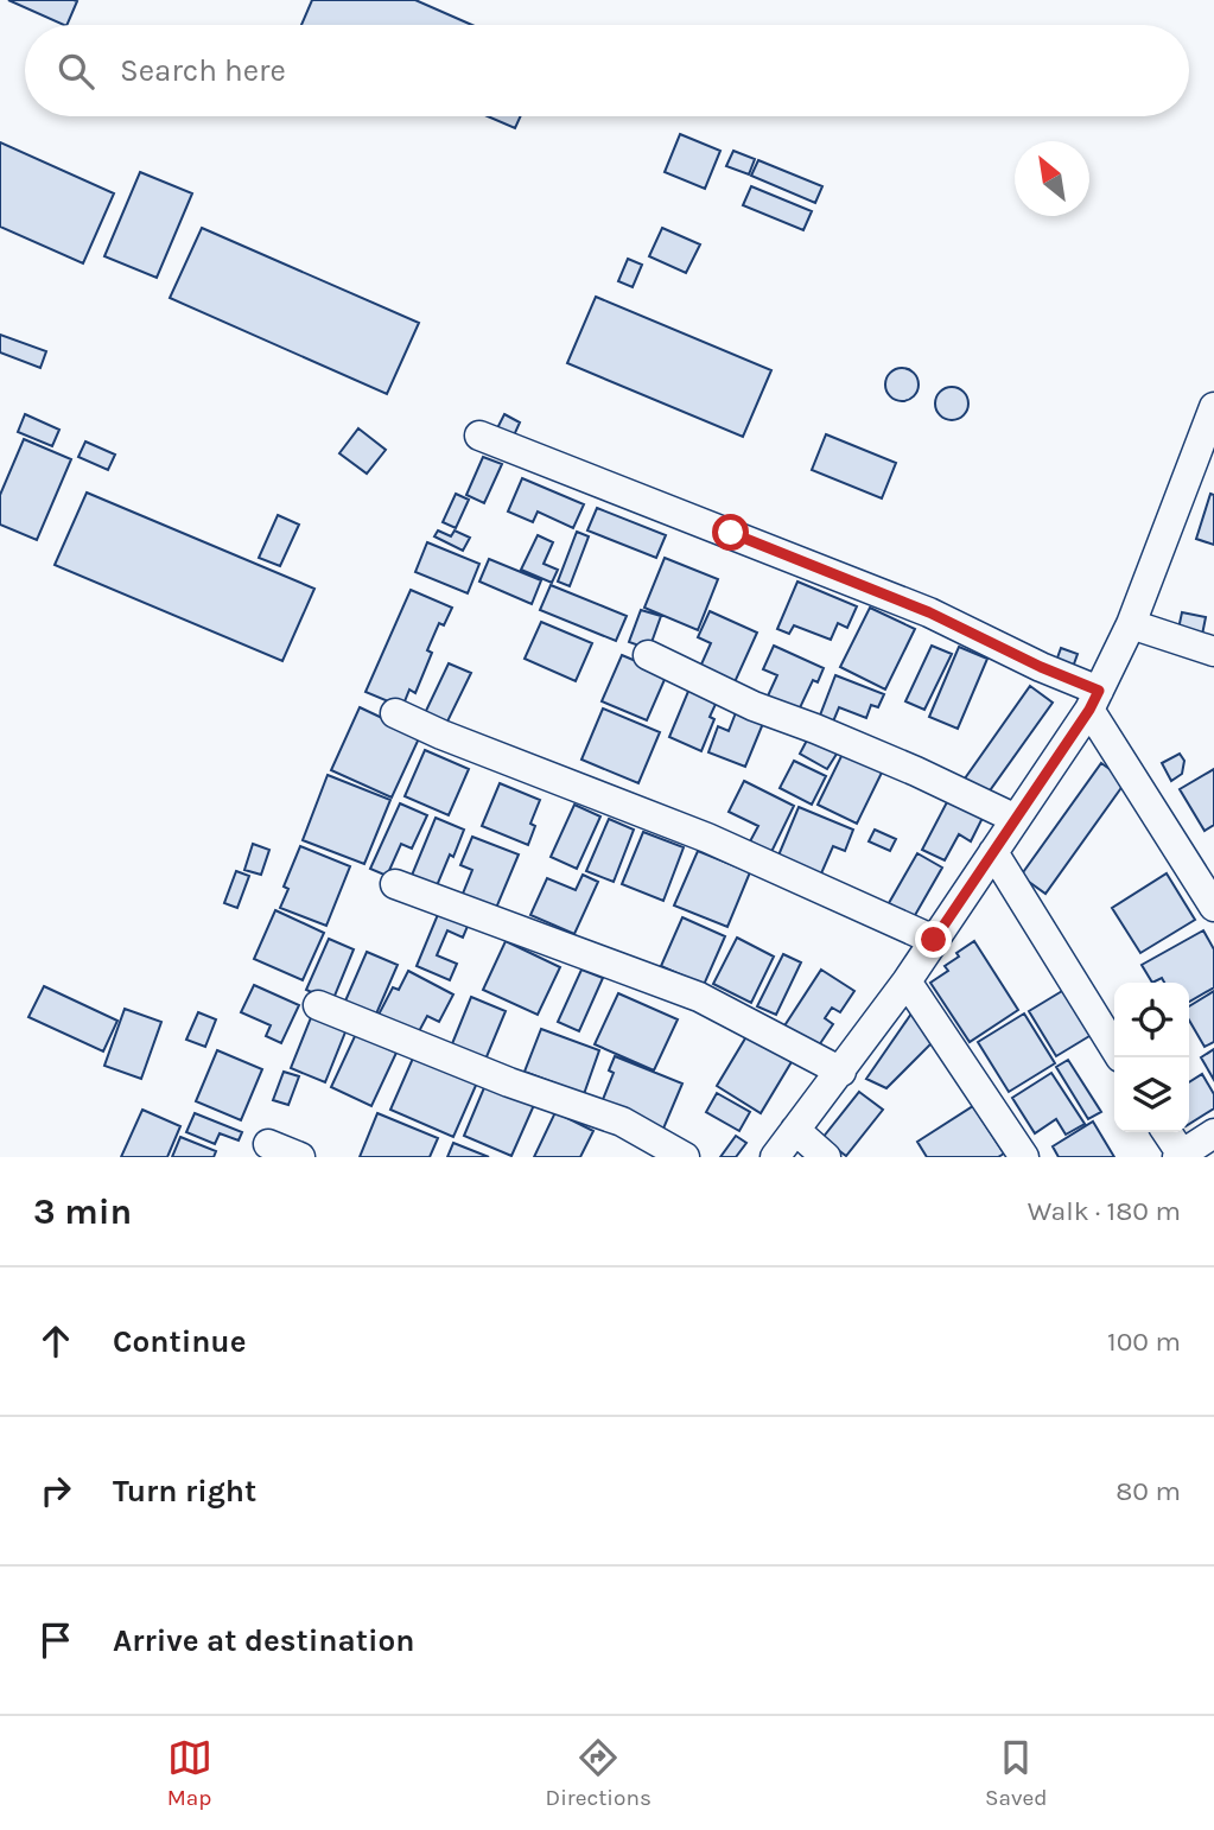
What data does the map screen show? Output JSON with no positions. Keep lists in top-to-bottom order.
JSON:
{
  "north": "top left",
  "page": {
    "search": "Search here",
    "heading": ["3 min", "Walk · 180 m"],
    "list": [
      ["Continue", "100 m"],
      ["Turn right", "80 m"],
      "Arrive at destination"
    ],
    "nav": ["Map", "Directions", "Saved"]
  }
}
